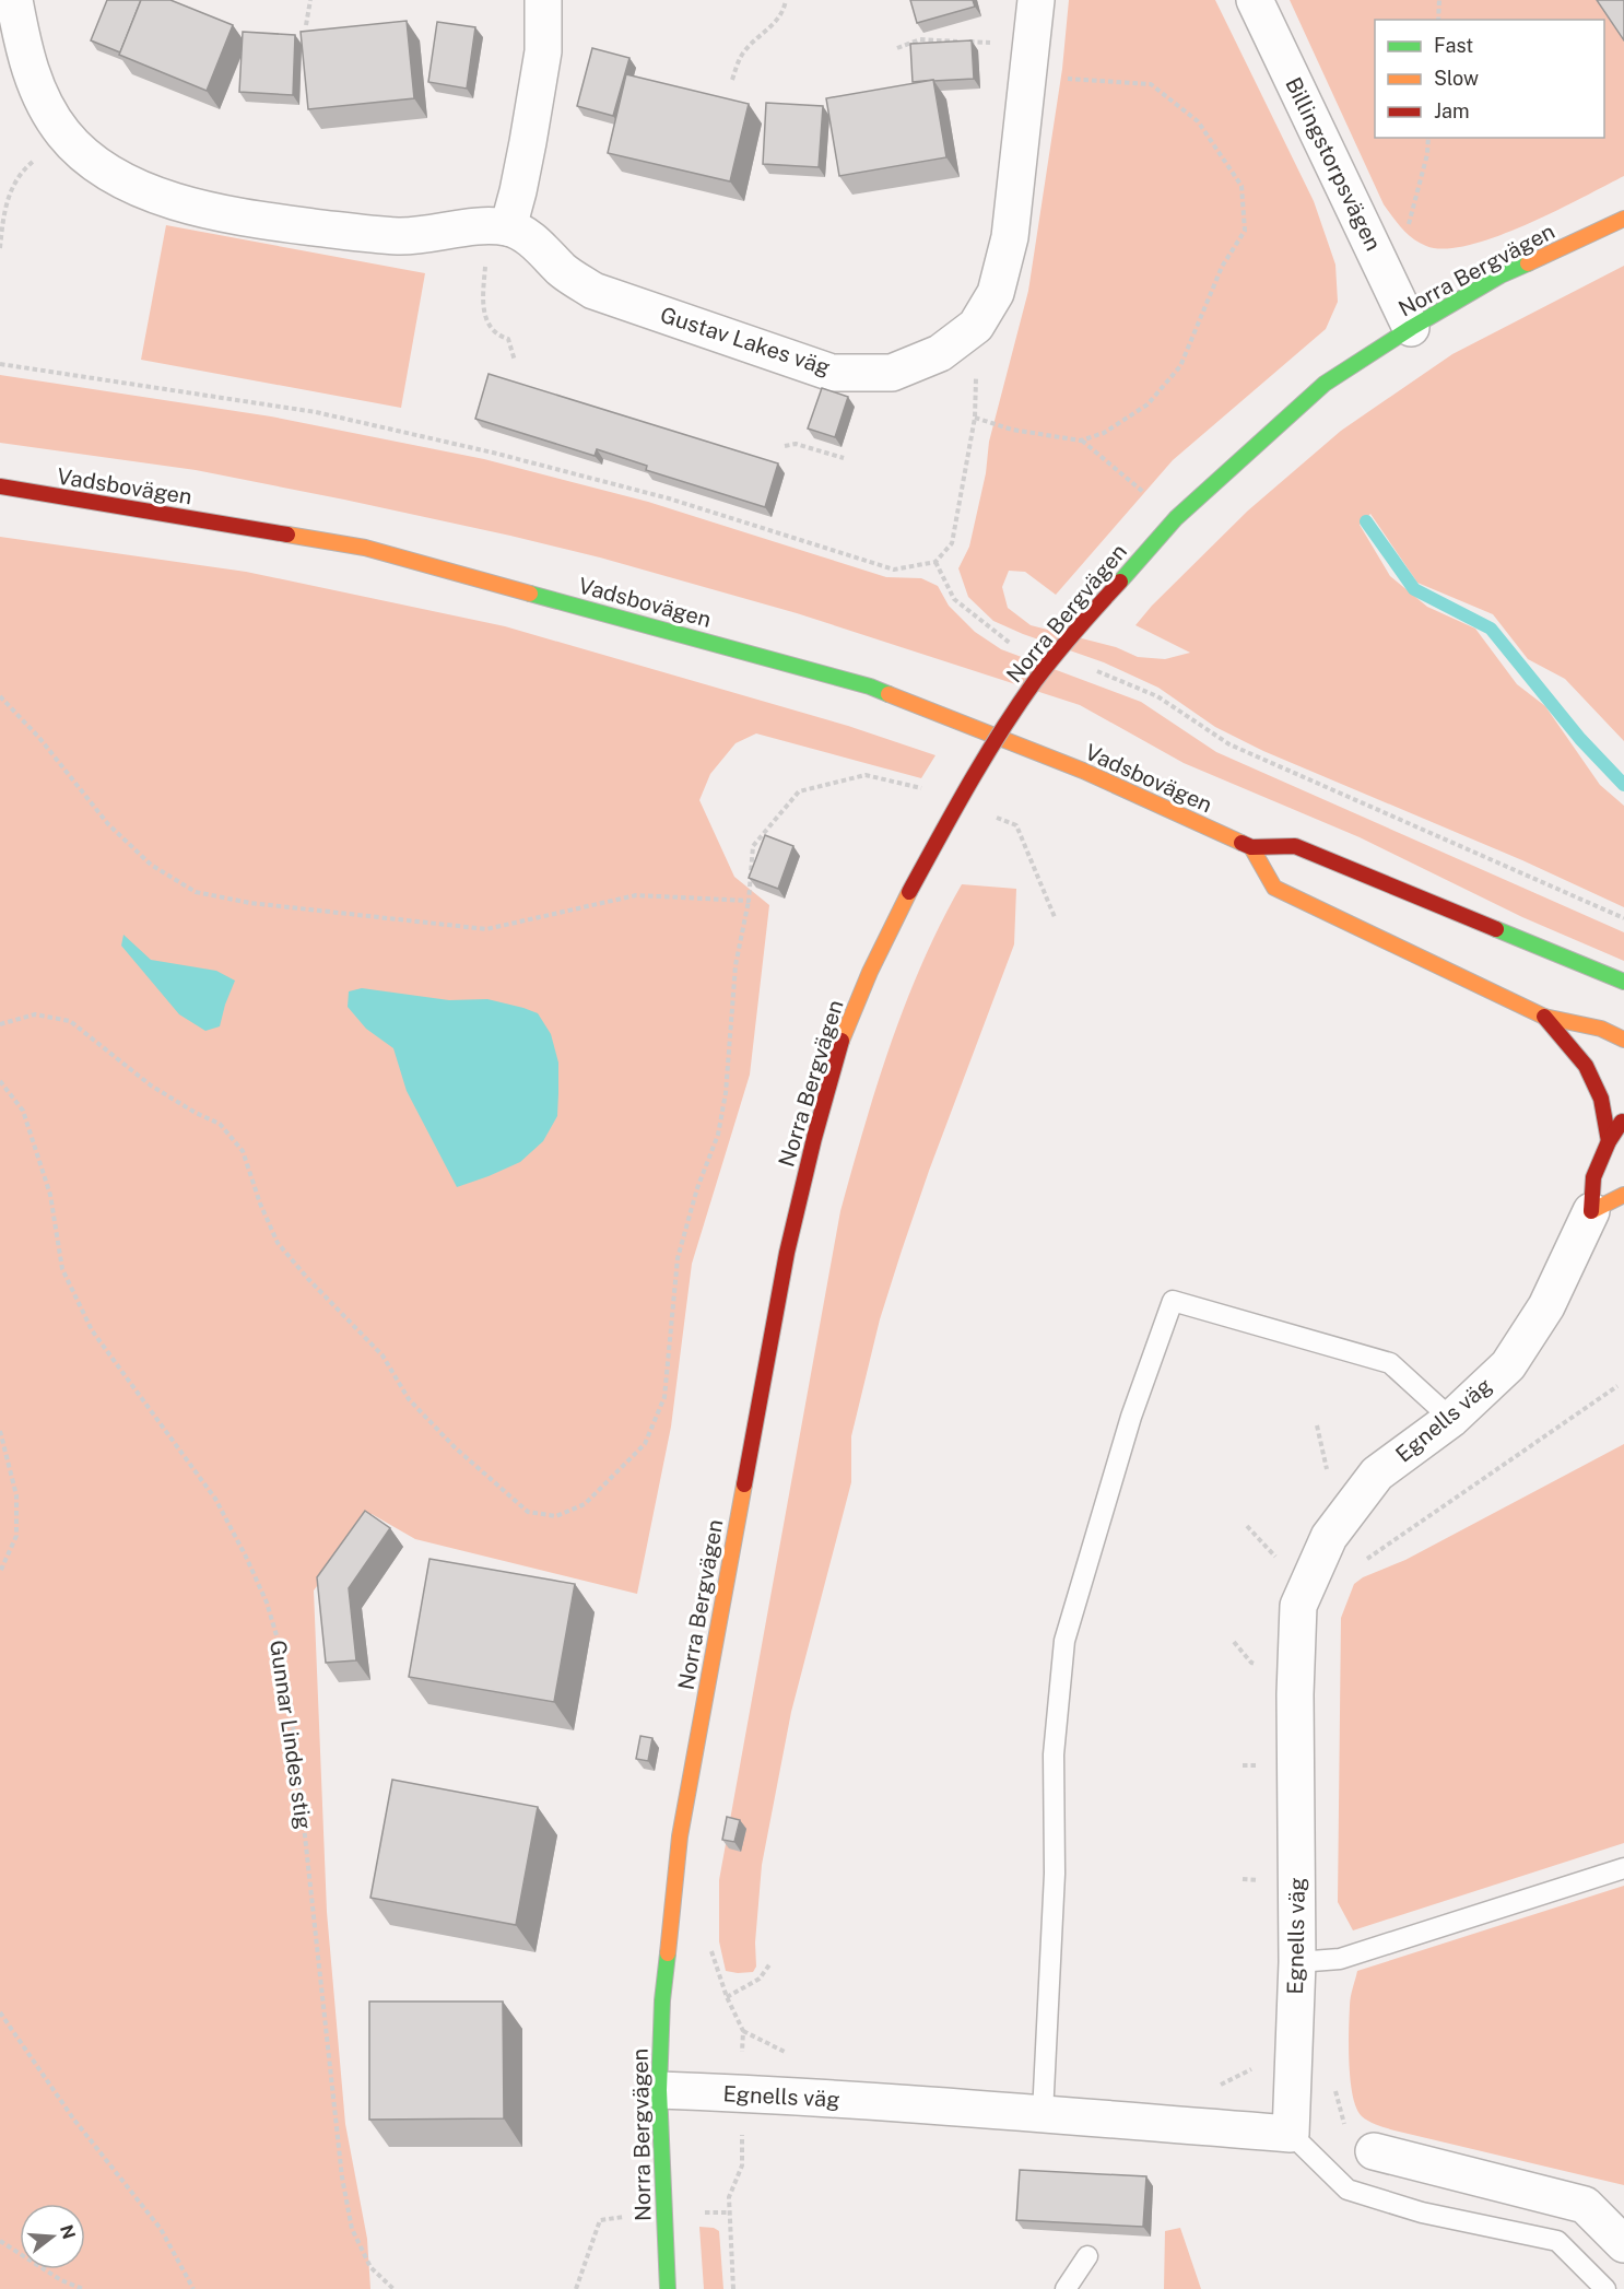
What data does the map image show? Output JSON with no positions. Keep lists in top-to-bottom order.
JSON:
{
  "streets": {
    "street": [
      "Billingstorpsvägen",
      "Norra Bergvägen",
      "Gustav Lakes väg",
      "Vadsbovägen",
      "Egnells väg"
    ],
    "path": ["Gunnar Lindes stig"]
  },
  "crossings": [
    ["Billingstorpsvägen", "Norra Bergvägen"],
    ["Norra Bergvägen", "Egnells väg"]
  ],
  "legend": ["Fast", "Slow", "Jam"],
  "north": "right"
}
